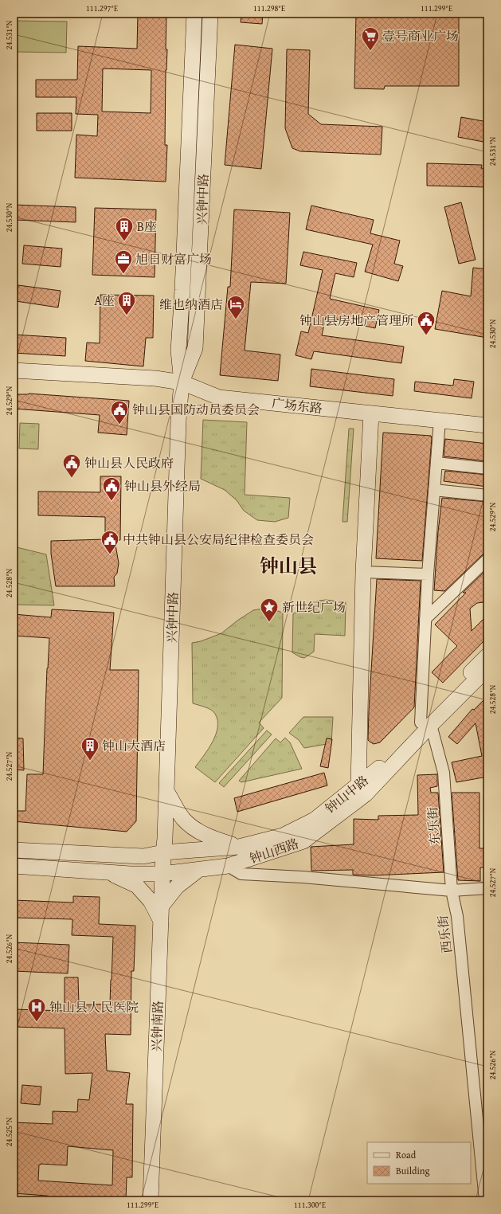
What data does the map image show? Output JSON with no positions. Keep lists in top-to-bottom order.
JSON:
{
  "streets": {
    "main road": [
      "兴钟中路",
      "广场东路",
      "钟山中路",
      "钟山西路",
      "兴钟南路"
    ],
    "street": ["东乐街", "西乐街"]
  },
  "crossings": [
    ["兴钟中路", "广场东路"],
    ["兴钟中路", "钟山中路"],
    ["兴钟中路", "兴钟南路"],
    ["广场东路", "东乐街"],
    ["钟山中路", "东乐街"],
    ["钟山中路", "钟山西路"],
    ["钟山中路", "兴钟南路"],
    ["东乐街", "西乐街"],
    ["钟山西路", "兴钟南路"]
  ],
  "districts": ["钟山县"],
  "places": {
    "supermarket": ["壹号商业广场"],
    "building": ["B座", "A座", "钟山大酒店"],
    "office": ["旭日财富广场"],
    "hotel": ["维也纳酒店"],
    "public building": [
      "钟山县房地产管理所",
      "钟山县国防动员委员会",
      "钟山县人民政府",
      "钟山县外经局",
      "中共钟山县公安局纪律检查委员会"
    ],
    "place": ["新世纪广场"],
    "hospital": ["钟山县人民医院"]
  },
  "legend": ["Road", "Building"],
  "coordinates": [
    "111.297°E",
    "111.298°E",
    "111.299°E",
    "24.531°N",
    "24.530°N",
    "24.529°N",
    "24.528°N",
    "24.527°N",
    "24.526°N",
    "24.525°N",
    "111.300°E"
  ]
}
